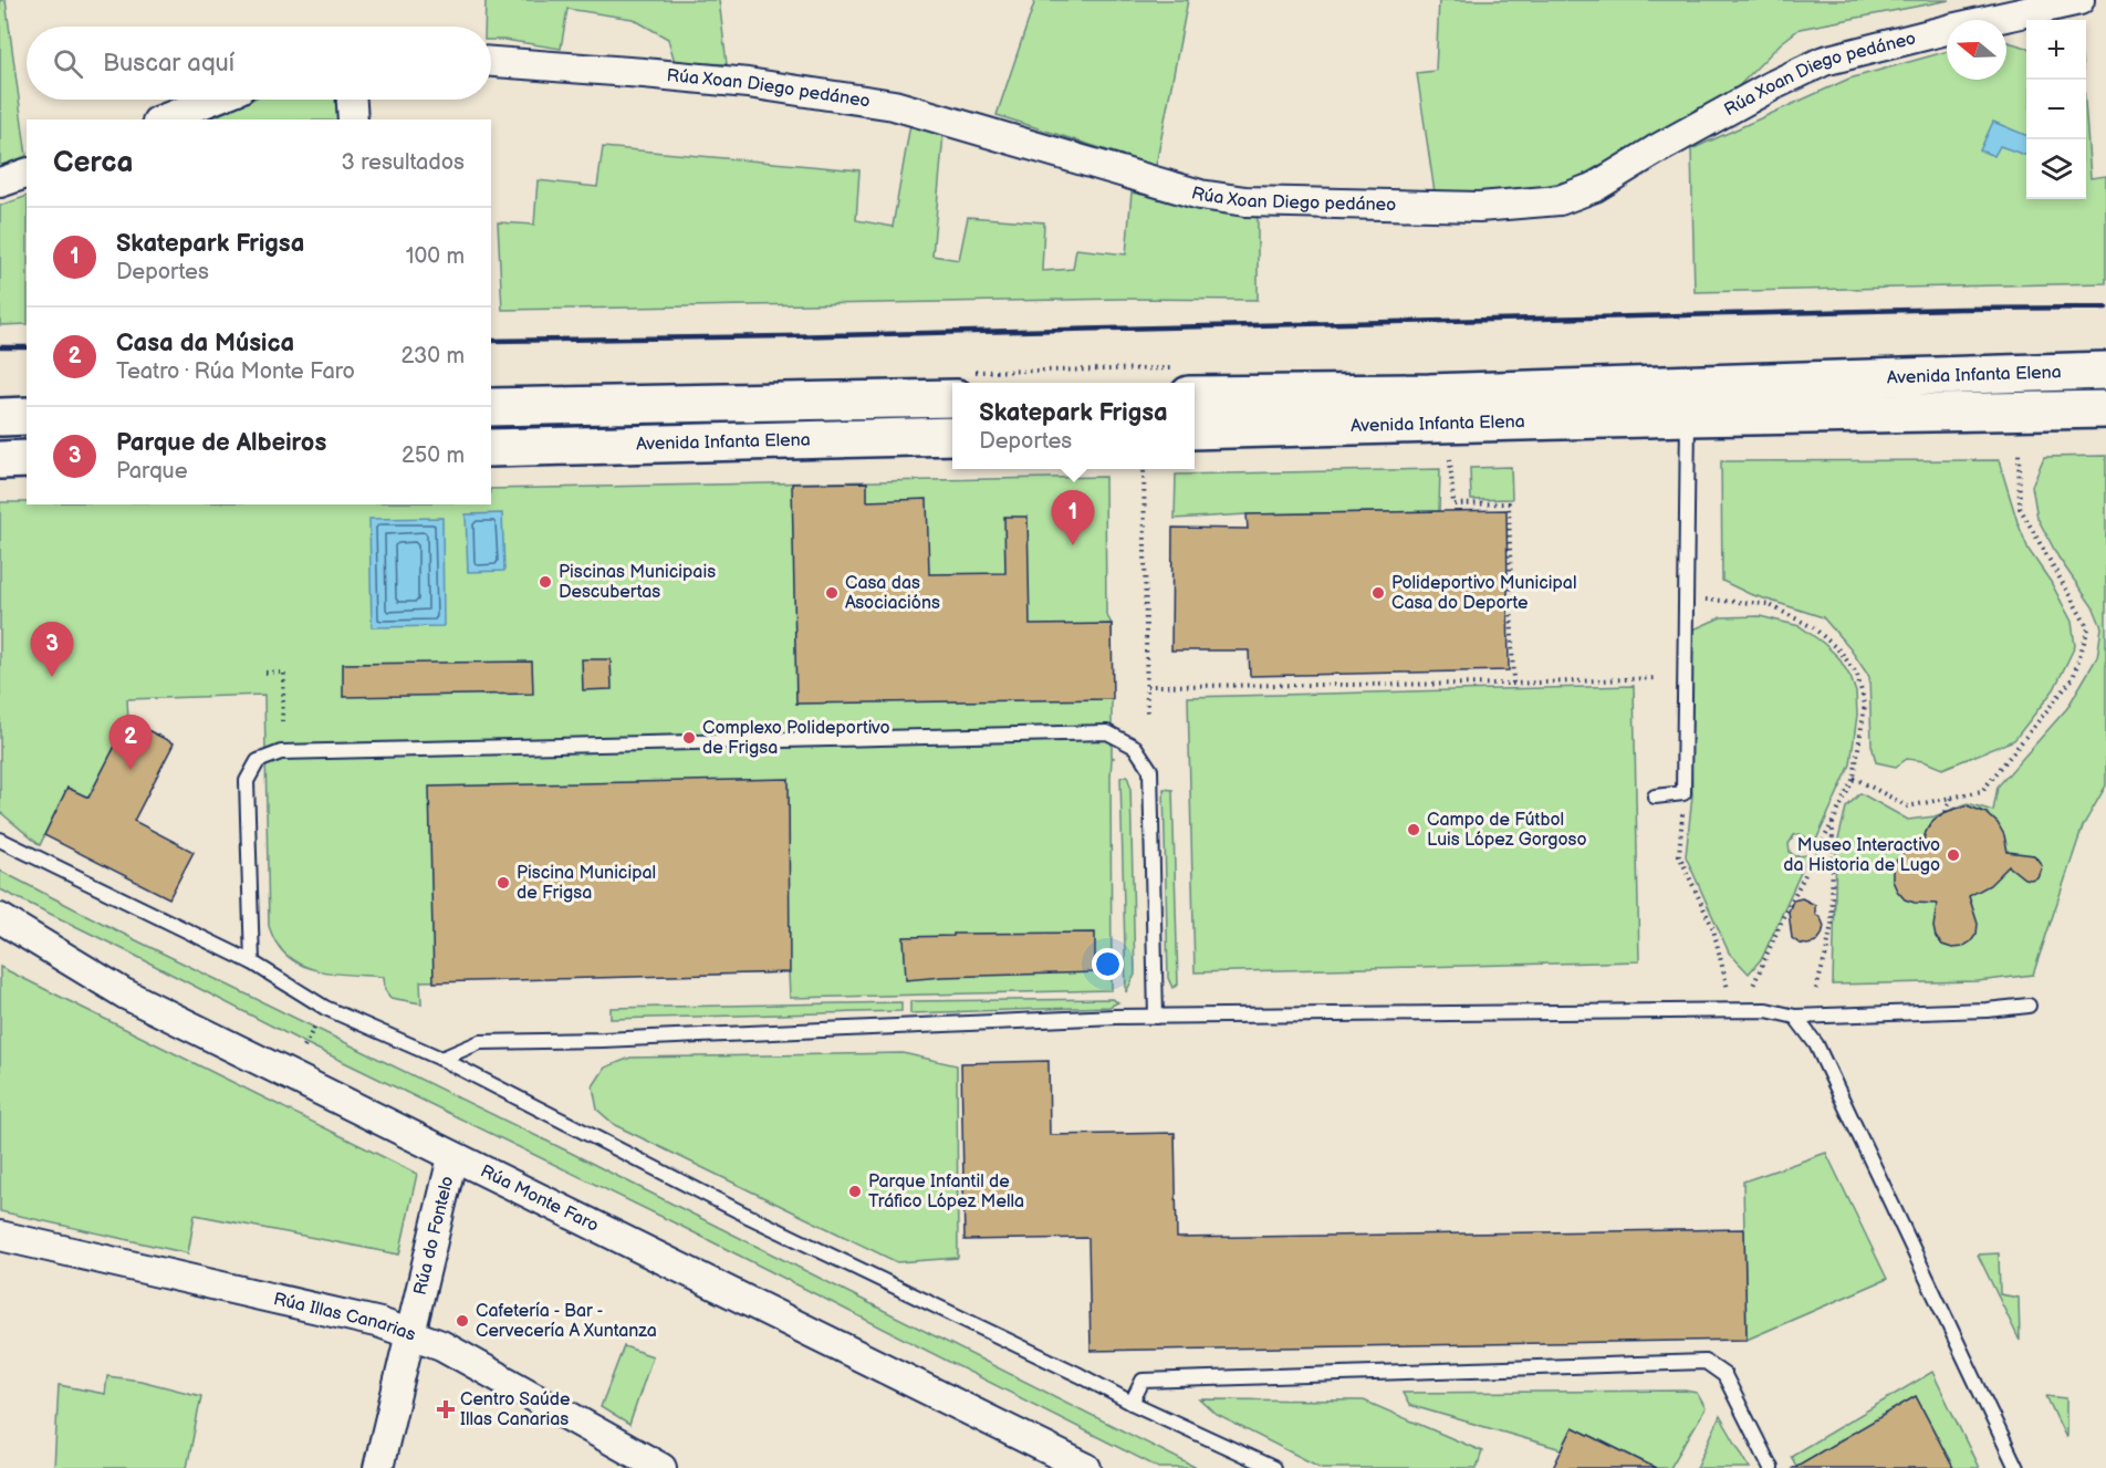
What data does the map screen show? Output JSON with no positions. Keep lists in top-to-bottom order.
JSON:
{
  "streets": {
    "street": [
      "Rúa Xoan Diego pedáneo",
      "Avenida Infanta Elena",
      "Rúa Monte Faro",
      "Rúa do Fontelo",
      "Rúa Illas Canarias"
    ]
  },
  "crossings": [
    ["Rúa Monte Faro", "Rúa do Fontelo"],
    ["Rúa do Fontelo", "Rúa Illas Canarias"]
  ],
  "places": {
    "other": [
      "Piscinas Municipais Descubertas",
      "Casa das Asociacións",
      "Polideportivo Municipal Casa do Deporte",
      "Complexo Polideportivo de Frigsa",
      "Campo de Fútbol Luis López Gorgoso",
      "Museo Interactivo da Historia de Lugo",
      "Piscina Municipal de Frigsa",
      "Parque Infantil de Tráfico López Mella",
      "Cafetería - Bar - Cervecería A Xuntanza"
    ],
    "health": ["Centro Saúde Illas Canarias"]
  },
  "north": "left",
  "page": {
    "map_buttons": ["+", "−"],
    "search": "Buscar aquí",
    "heading": ["Cerca", "3 resultados"],
    "list": [
      {
        "mark": "1",
        "name": "Skatepark Frigsa",
        "note": "Deportes",
        "value": "100 m"
      },
      {
        "mark": "2",
        "name": "Casa da Música",
        "note": "Teatro · Rúa Monte Faro",
        "value": "230 m"
      },
      {
        "mark": "3",
        "name": "Parque de Albeiros",
        "note": "Parque",
        "value": "250 m"
      }
    ],
    "popup": ["Skatepark Frigsa", "Deportes"],
    "pins": ["1", "3", "2"]
  }
}
